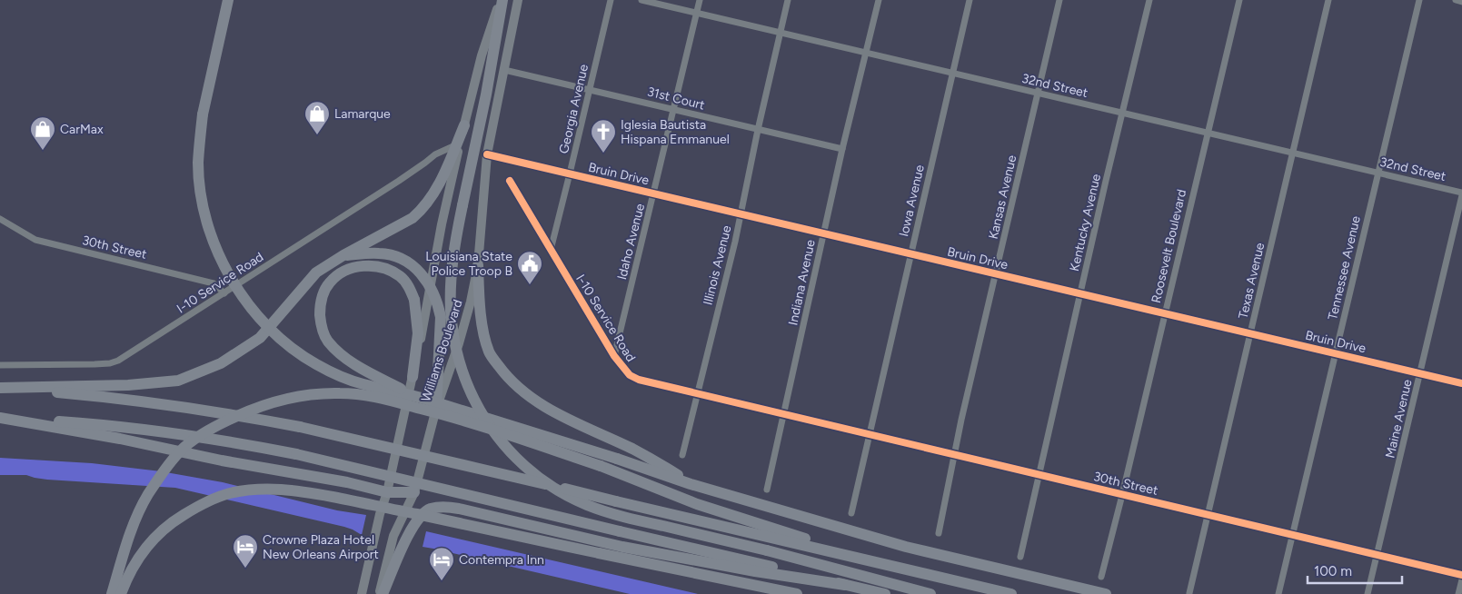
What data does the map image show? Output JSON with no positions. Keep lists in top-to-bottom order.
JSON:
{
  "streets": {
    "main road": ["Williams Boulevard"],
    "street": [
      "32nd Street",
      "31st Court",
      "Georgia Avenue",
      "Bruin Drive",
      "Kansas Avenue",
      "Iowa Avenue",
      "Kentucky Avenue",
      "Idaho Avenue",
      "Roosevelt Boulevard",
      "30th Street",
      "Illinois Avenue",
      "Tennessee Avenue",
      "Texas Avenue",
      "I-10 Service Road",
      "Indiana Avenue",
      "Maine Avenue"
    ]
  },
  "crossings": [
    ["32nd Street", "Kansas Avenue"],
    ["32nd Street", "Iowa Avenue"],
    ["32nd Street", "Kentucky Avenue"],
    ["32nd Street", "Idaho Avenue"],
    ["32nd Street", "Roosevelt Boulevard"],
    ["32nd Street", "Illinois Avenue"],
    ["32nd Street", "Tennessee Avenue"],
    ["32nd Street", "Texas Avenue"],
    ["32nd Street", "Indiana Avenue"],
    ["32nd Street", "Maine Avenue"],
    ["31st Court", "Georgia Avenue"],
    ["31st Court", "Idaho Avenue"],
    ["31st Court", "Illinois Avenue"],
    ["31st Court", "Indiana Avenue"],
    ["31st Court", "Williams Boulevard"],
    ["Georgia Avenue", "Bruin Drive"],
    ["Georgia Avenue", "I-10 Service Road"],
    ["Bruin Drive", "Kansas Avenue"],
    ["Bruin Drive", "Iowa Avenue"],
    ["Bruin Drive", "Kentucky Avenue"],
    ["Bruin Drive", "Idaho Avenue"],
    ["Bruin Drive", "Roosevelt Boulevard"],
    ["Bruin Drive", "Illinois Avenue"],
    ["Bruin Drive", "Tennessee Avenue"],
    ["Bruin Drive", "Texas Avenue"],
    ["Bruin Drive", "Indiana Avenue"],
    ["Bruin Drive", "Williams Boulevard"],
    ["Bruin Drive", "Maine Avenue"],
    ["Kansas Avenue", "30th Street"],
    ["Iowa Avenue", "30th Street"],
    ["Kentucky Avenue", "30th Street"],
    ["Idaho Avenue", "I-10 Service Road"],
    ["Roosevelt Boulevard", "30th Street"],
    ["30th Street", "Tennessee Avenue"],
    ["30th Street", "Texas Avenue"],
    ["30th Street", "I-10 Service Road"],
    ["30th Street", "Indiana Avenue"],
    ["30th Street", "Maine Avenue"],
    ["Illinois Avenue", "I-10 Service Road"],
    ["I-10 Service Road", "Indiana Avenue"]
  ],
  "places": {
    "shop": ["Lamarque", "CarMax"],
    "church": ["Iglesia Bautista Hispana Emmanuel"],
    "public building": ["Louisiana State Police Troop B"],
    "hotel": ["Crowne Plaza Hotel New Orleans Airport", "Contempra Inn"]
  },
  "scale_bar": "100 m"
}
